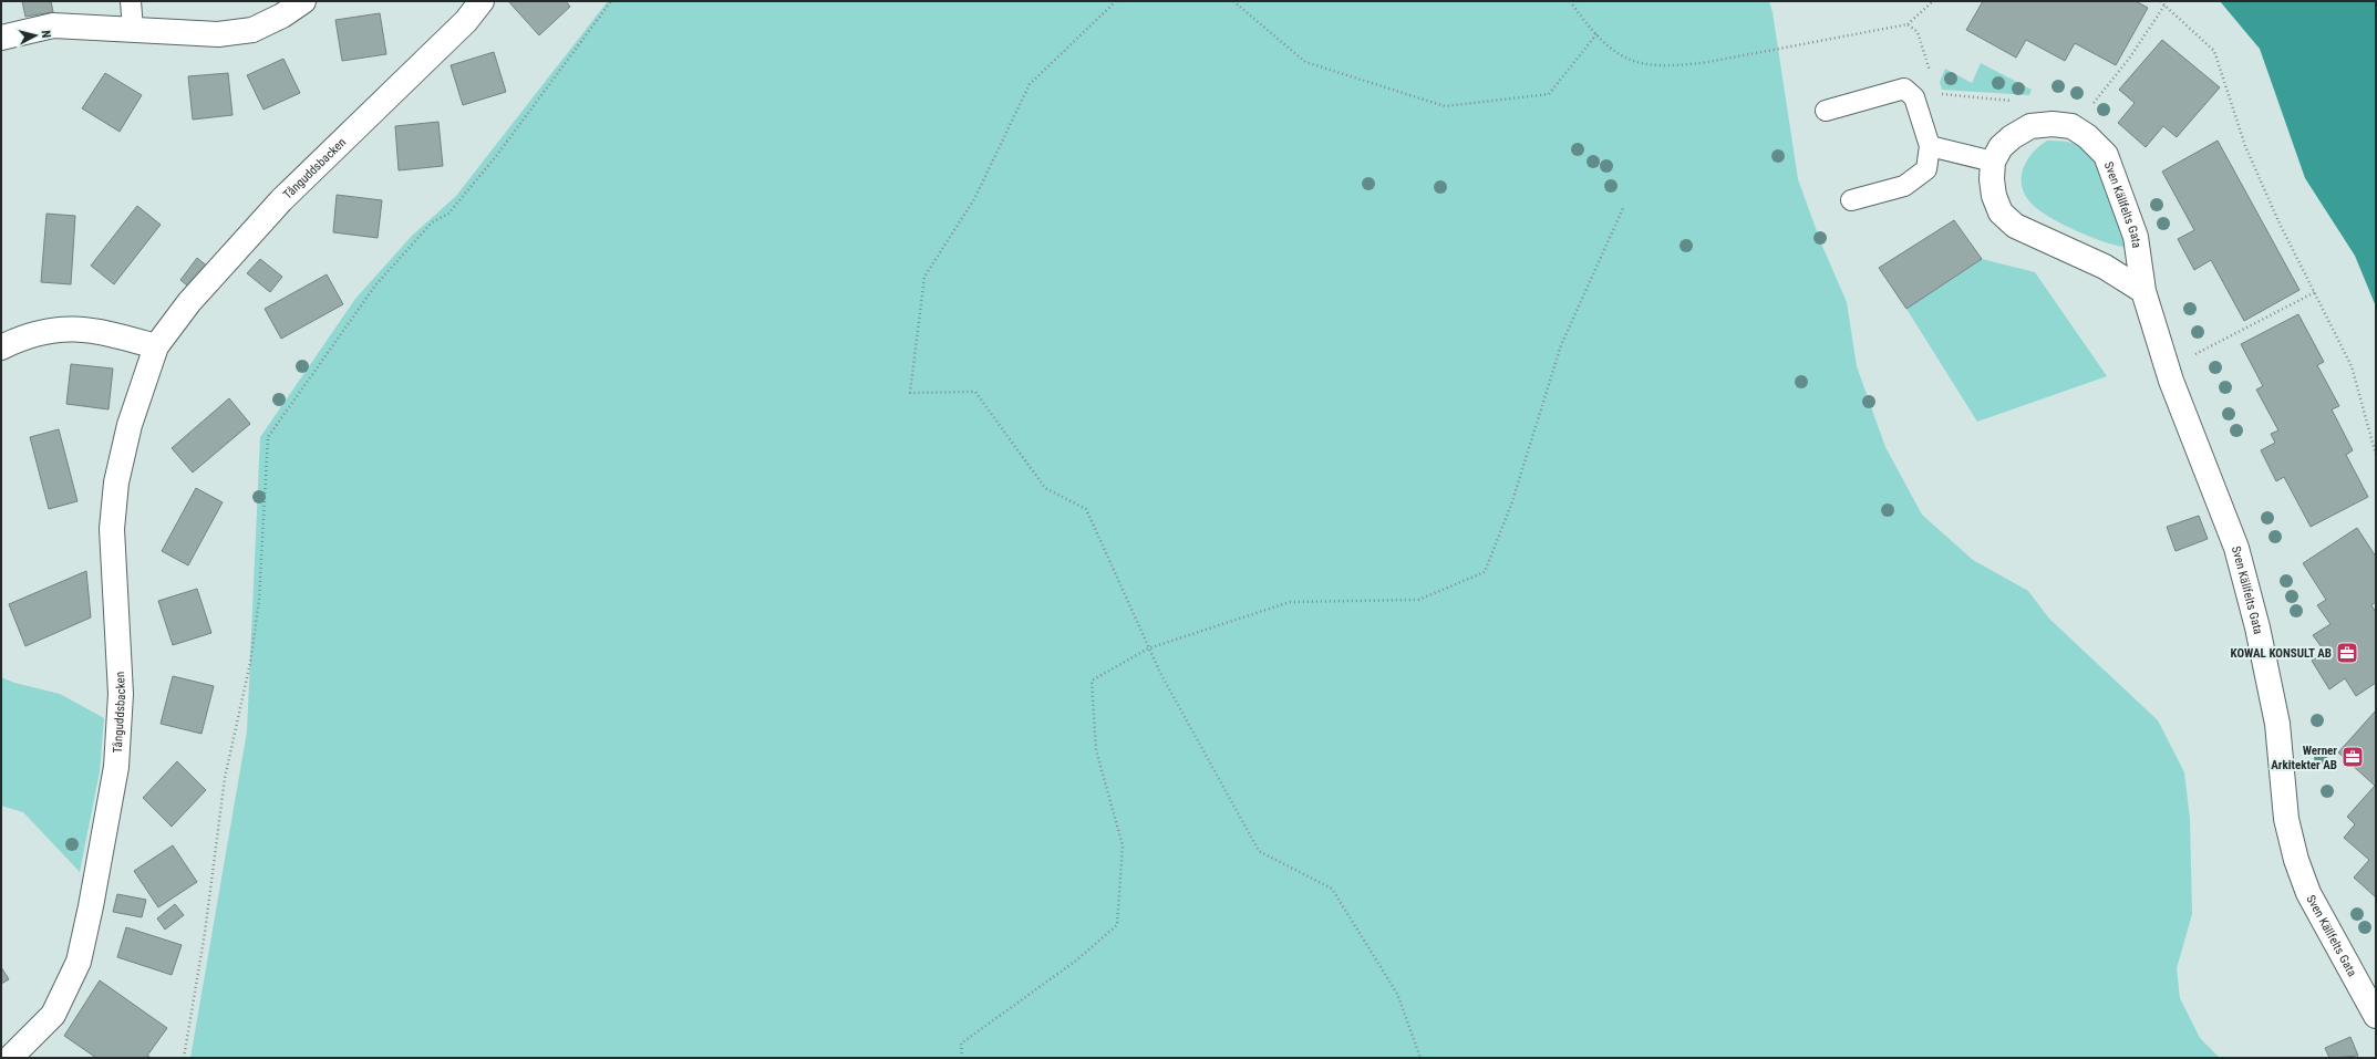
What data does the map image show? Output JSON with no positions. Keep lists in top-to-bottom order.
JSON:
{
  "streets": {
    "street": ["Tånguddsbacken", "Sven Källfelts Gata"]
  },
  "places": {
    "office": ["KOWAL KONSULT AB", "Werner Arkitekter AB"]
  },
  "north": "right"
}
